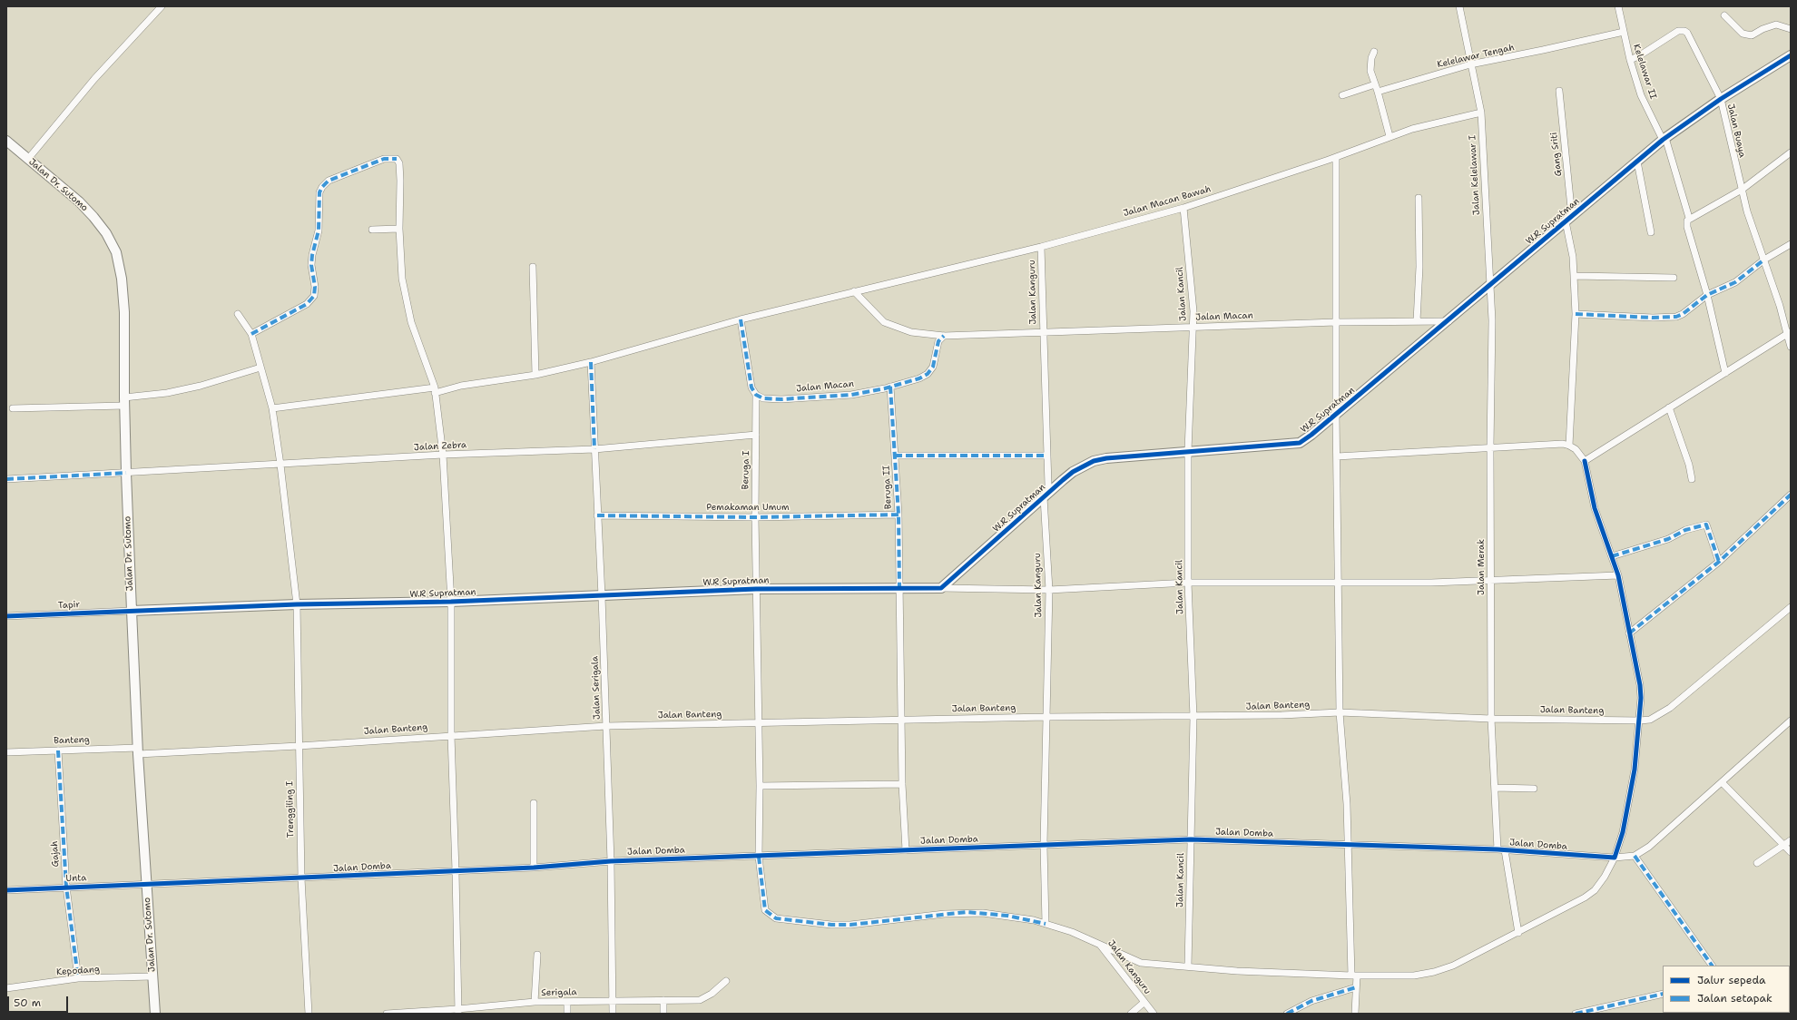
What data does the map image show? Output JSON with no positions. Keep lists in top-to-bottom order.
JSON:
{
  "streets": {
    "street": [
      "Kelelawar Tengah",
      "Kelelawar II",
      "Jalan Buaya",
      "Gang Sriti",
      "Jalan Kelelawar I",
      "Jalan Dr. Sutomo",
      "Jalan Macan Bawah",
      "W.R Supratman",
      "Jalan Kanguru",
      "Jalan Kancil",
      "Jalan Macan",
      "Jalan Zebra",
      "Beruga I",
      "Beruga II",
      "Pemakaman Umum",
      "Jalan Merak",
      "Tapir",
      "Jalan Serigala",
      "Jalan Banteng",
      "Banteng",
      "Trenggiling I",
      "Jalan Domba",
      "Gajah",
      "Unta",
      "Kepodang",
      "Serigala"
    ]
  },
  "crossings": [
    ["Kelelawar Tengah", "Kelelawar II"],
    ["Kelelawar Tengah", "Jalan Kelelawar I"],
    ["Kelelawar II", "Jalan Buaya"],
    ["Kelelawar II", "W.R Supratman"],
    ["Jalan Buaya", "W.R Supratman"],
    ["Gang Sriti", "W.R Supratman"],
    ["Jalan Kelelawar I", "Jalan Macan Bawah"],
    ["Jalan Kelelawar I", "W.R Supratman"],
    ["Jalan Kelelawar I", "Jalan Merak"],
    ["Jalan Dr. Sutomo", "W.R Supratman"],
    ["Jalan Dr. Sutomo", "Jalan Zebra"],
    ["Jalan Dr. Sutomo", "Tapir"],
    ["Jalan Dr. Sutomo", "Jalan Banteng"],
    ["Jalan Dr. Sutomo", "Banteng"],
    ["Jalan Dr. Sutomo", "Jalan Domba"],
    ["Jalan Dr. Sutomo", "Unta"],
    ["Jalan Dr. Sutomo", "Kepodang"],
    ["Jalan Macan Bawah", "Jalan Kanguru"],
    ["Jalan Macan Bawah", "Jalan Kancil"],
    ["Jalan Macan Bawah", "Jalan Macan"],
    ["Jalan Macan Bawah", "Jalan Serigala"],
    ["Jalan Macan Bawah", "Trenggiling I"],
    ["W.R Supratman", "Jalan Kanguru"],
    ["W.R Supratman", "Jalan Kancil"],
    ["W.R Supratman", "Jalan Macan"],
    ["W.R Supratman", "Beruga I"],
    ["W.R Supratman", "Beruga II"],
    ["W.R Supratman", "Jalan Merak"],
    ["W.R Supratman", "Tapir"],
    ["W.R Supratman", "Jalan Serigala"],
    ["W.R Supratman", "Trenggiling I"],
    ["Jalan Kanguru", "Jalan Macan"],
    ["Jalan Kanguru", "Beruga I"],
    ["Jalan Kanguru", "Jalan Banteng"],
    ["Jalan Kanguru", "Jalan Domba"],
    ["Jalan Kancil", "Jalan Macan"],
    ["Jalan Kancil", "Beruga I"],
    ["Jalan Kancil", "Jalan Banteng"],
    ["Jalan Kancil", "Jalan Domba"],
    ["Jalan Macan", "Beruga I"],
    ["Jalan Macan", "Beruga II"],
    ["Jalan Zebra", "Beruga I"],
    ["Jalan Zebra", "Jalan Serigala"],
    ["Jalan Zebra", "Trenggiling I"],
    ["Beruga I", "Pemakaman Umum"],
    ["Beruga I", "Jalan Banteng"],
    ["Beruga I", "Jalan Domba"],
    ["Beruga II", "Pemakaman Umum"],
    ["Beruga II", "Jalan Banteng"],
    ["Beruga II", "Jalan Domba"],
    ["Pemakaman Umum", "Jalan Serigala"],
    ["Jalan Merak", "Jalan Banteng"],
    ["Jalan Merak", "Jalan Domba"],
    ["Jalan Serigala", "Jalan Banteng"],
    ["Jalan Serigala", "Jalan Domba"],
    ["Jalan Serigala", "Serigala"],
    ["Jalan Banteng", "Banteng"],
    ["Jalan Banteng", "Trenggiling I"],
    ["Banteng", "Gajah"],
    ["Trenggiling I", "Jalan Domba"],
    ["Jalan Domba", "Unta"],
    ["Gajah", "Unta"],
    ["Gajah", "Kepodang"]
  ],
  "legend": ["Jalur sepeda", "Jalan setapak"],
  "scale_bar": "50 m"
}
